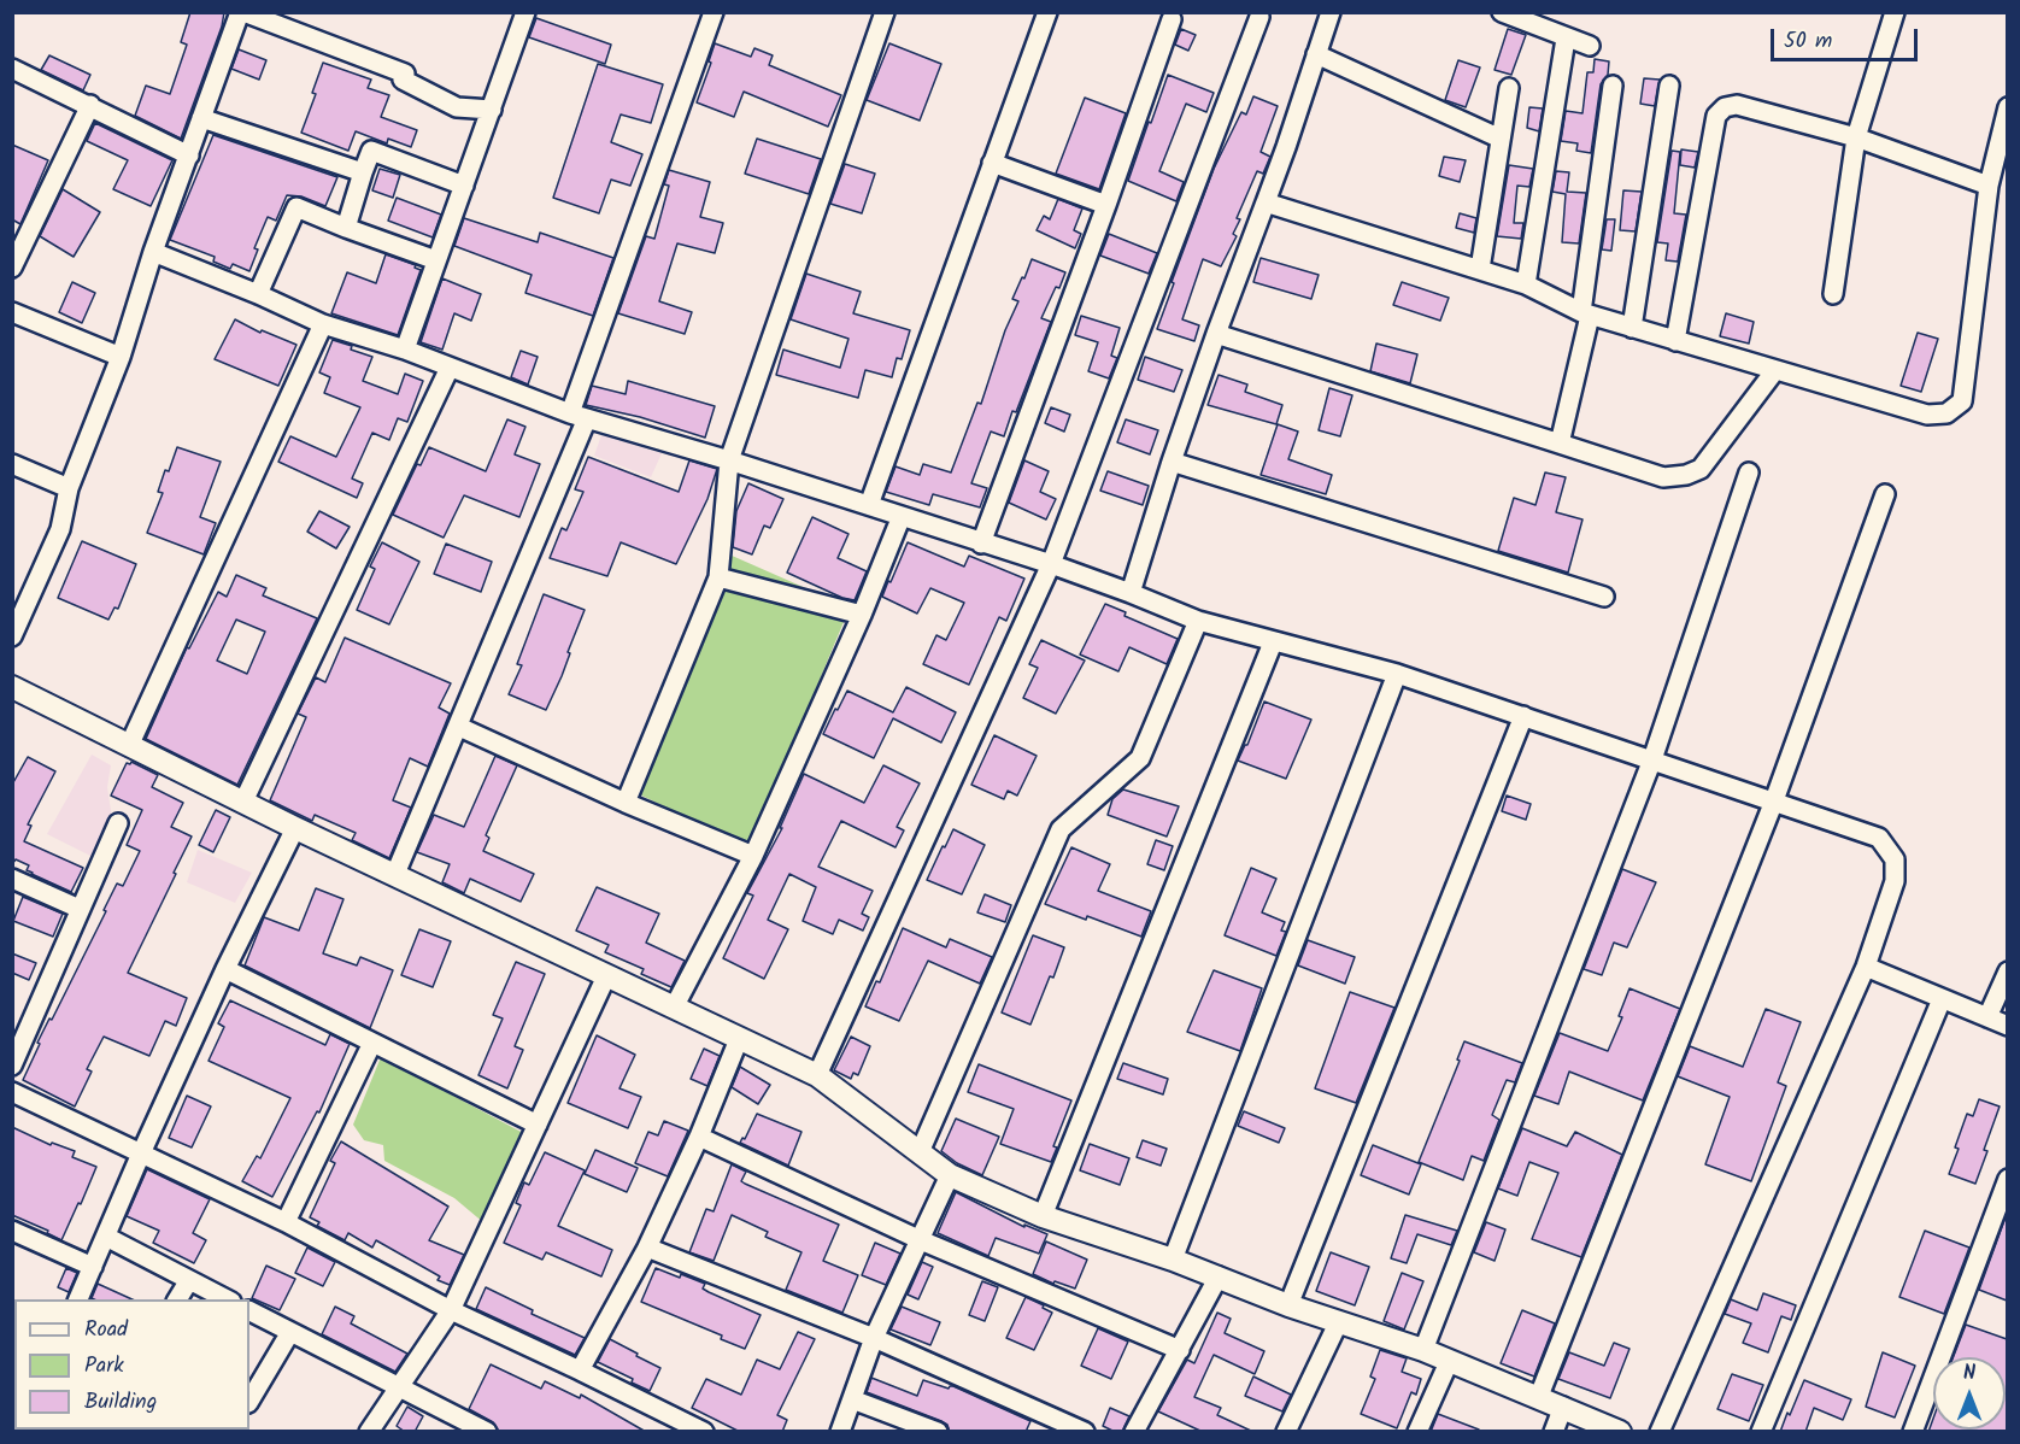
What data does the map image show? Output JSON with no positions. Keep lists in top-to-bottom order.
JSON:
{
  "legend": ["Road", "Park", "Building"],
  "scale_bar": "50 m",
  "north": "top"
}
